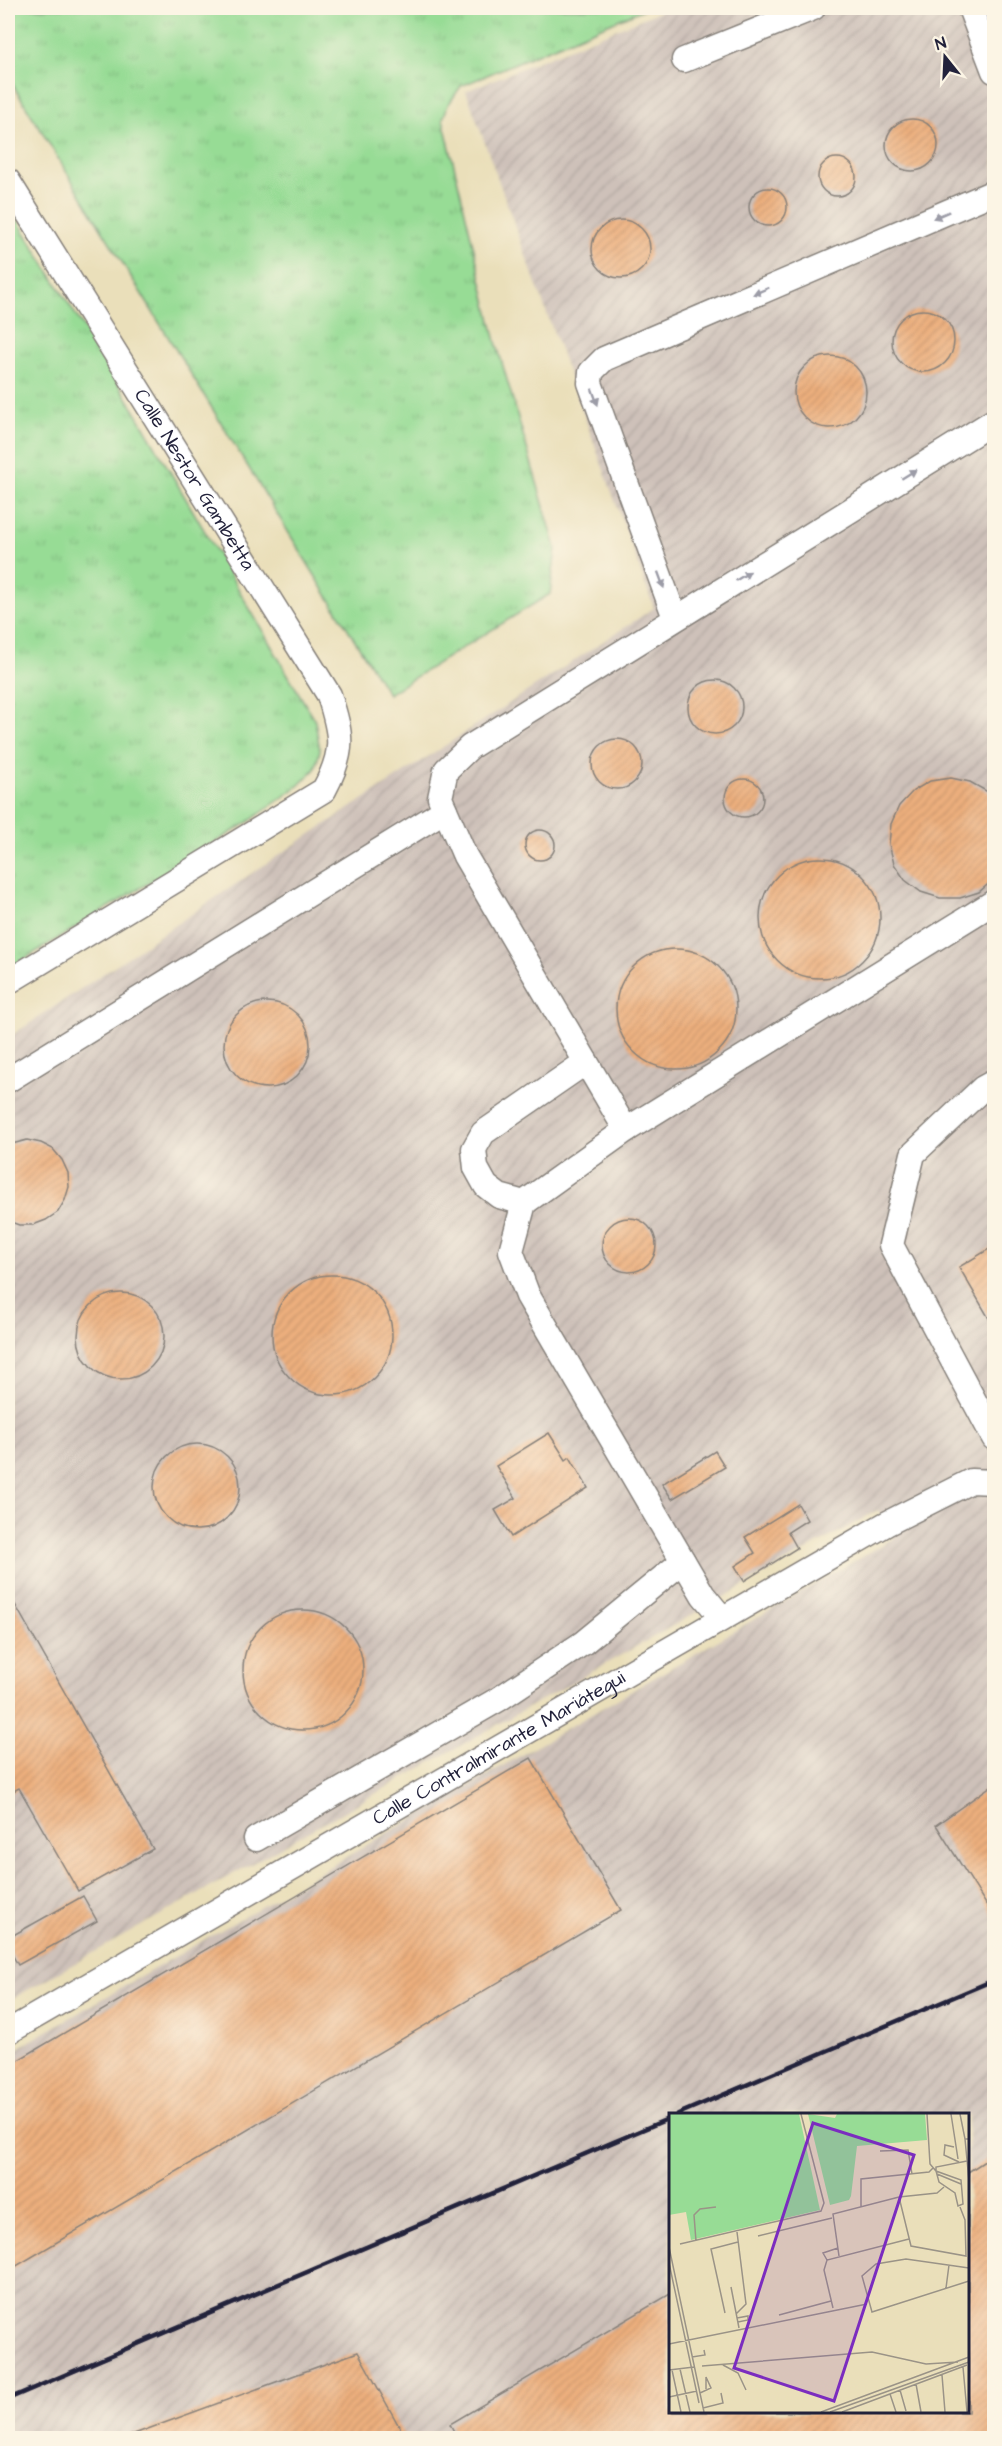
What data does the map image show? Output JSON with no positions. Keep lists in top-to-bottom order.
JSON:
{
  "streets": {
    "street": ["Calle Nestor Gambetta", "Calle Contralmirante Mariátegui"]
  },
  "north": "top"
}
